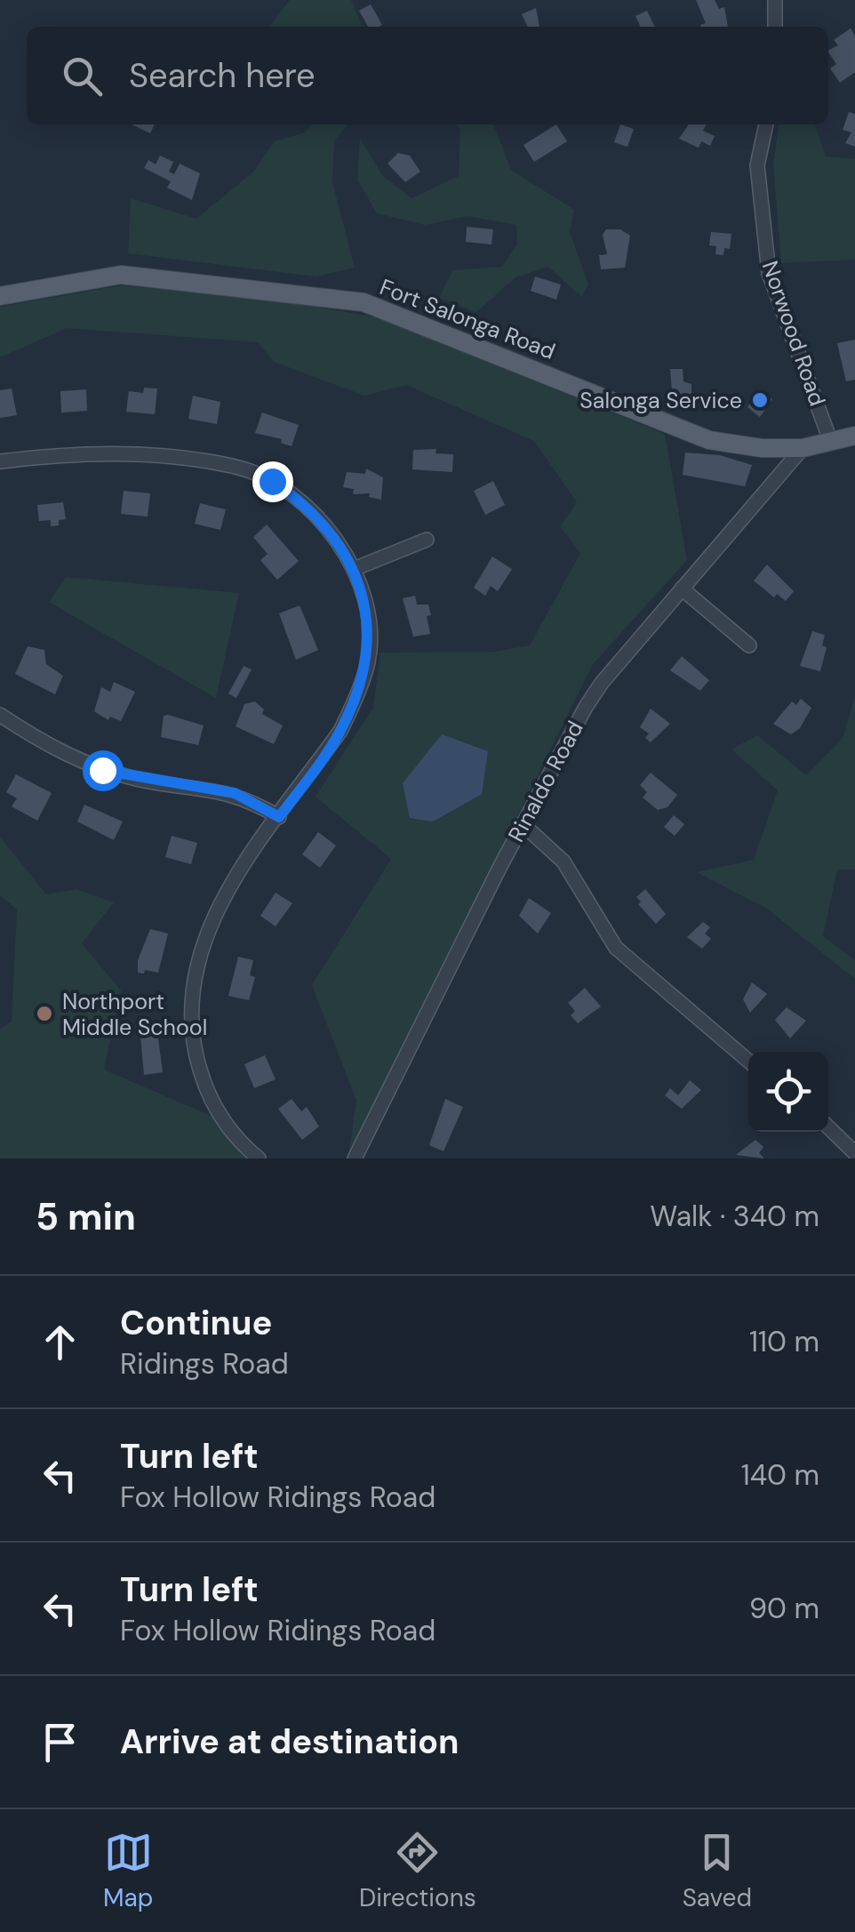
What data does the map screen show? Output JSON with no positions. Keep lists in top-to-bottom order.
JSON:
{
  "streets": {
    "main road": ["Fort Salonga Road"],
    "street": ["Norwood Road", "Rinaldo Road"]
  },
  "crossings": [
    ["Fort Salonga Road", "Norwood Road"],
    ["Fort Salonga Road", "Rinaldo Road"]
  ],
  "places": ["Salonga Service", "Northport Middle School"],
  "page": {
    "search": "Search here",
    "heading": ["5 min", "Walk · 340 m"],
    "list": [
      ["Continue", "Ridings Road", "110 m"],
      ["Turn left", "Fox Hollow Ridings Road", "140 m"],
      ["Turn left", "Fox Hollow Ridings Road", "90 m"],
      "Arrive at destination"
    ],
    "nav": ["Map", "Directions", "Saved"]
  }
}
